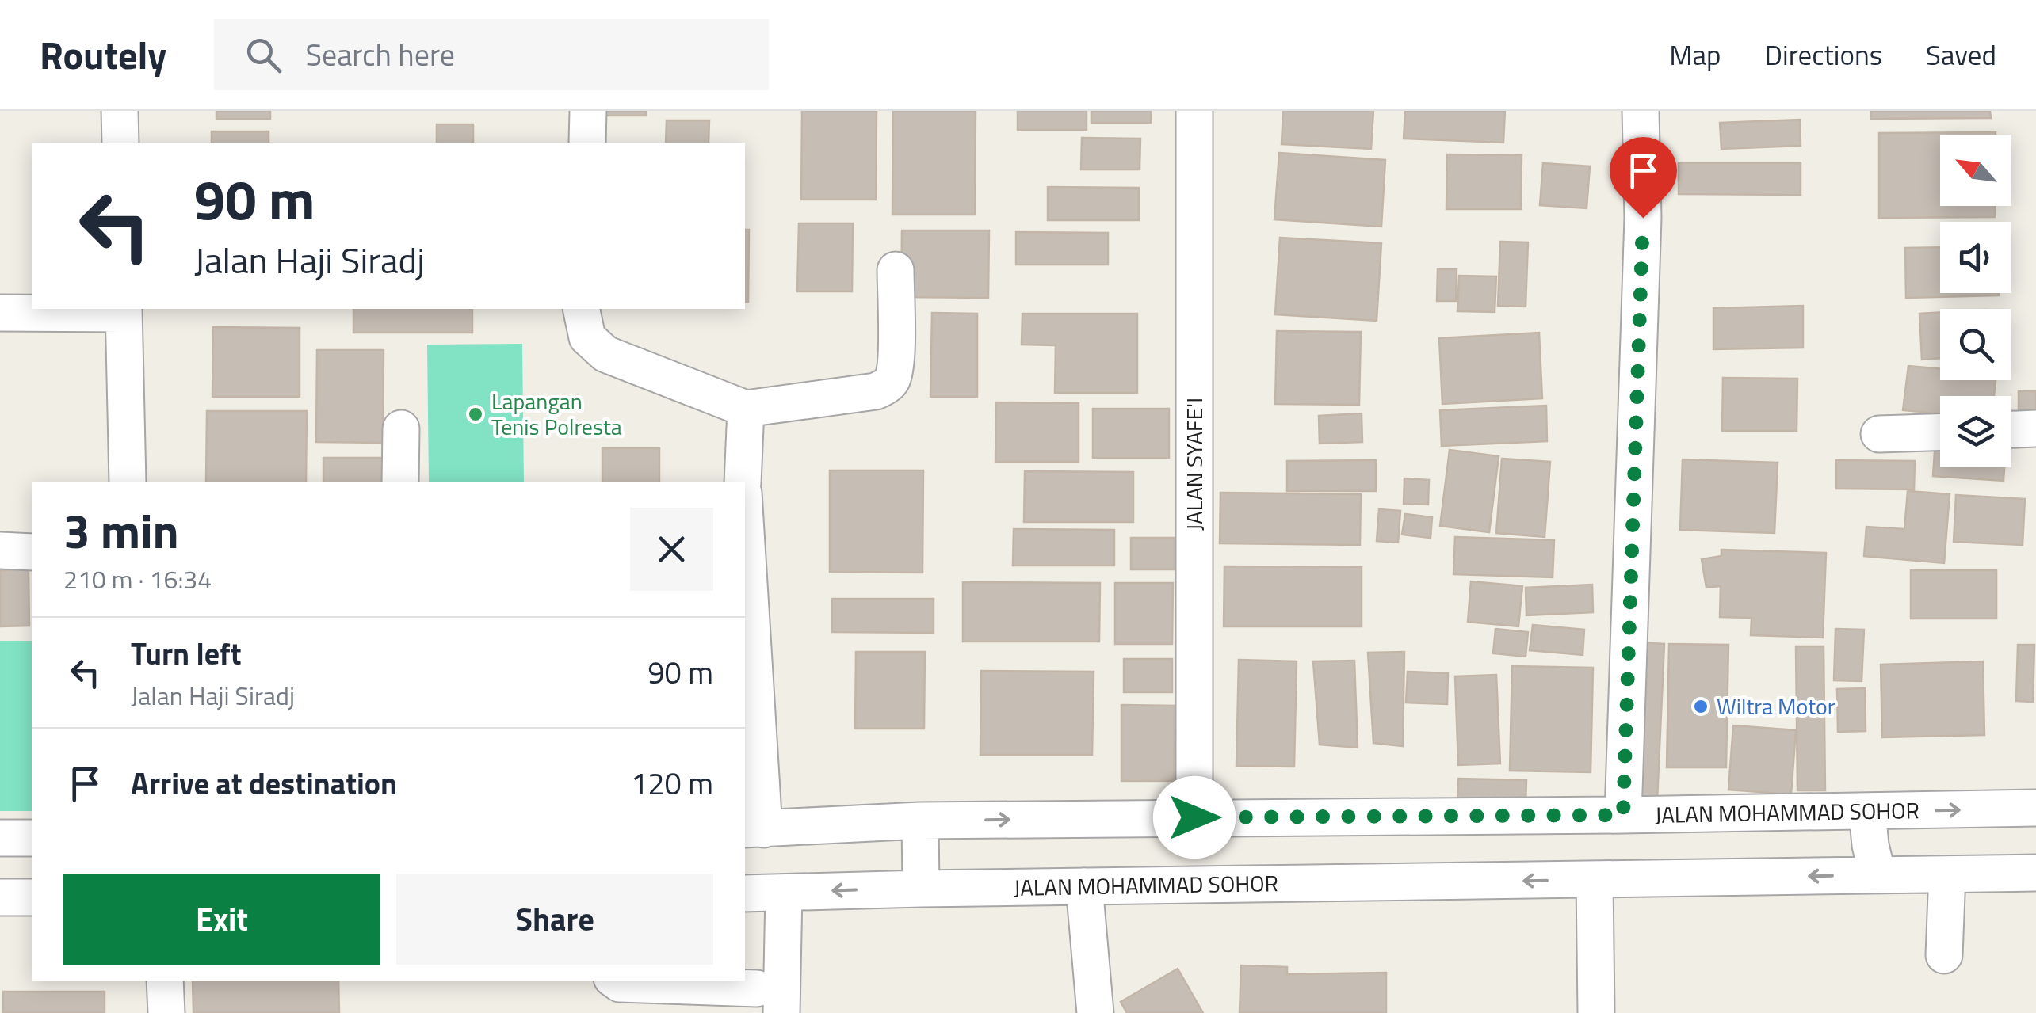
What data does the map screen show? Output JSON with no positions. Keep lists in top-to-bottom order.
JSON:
{
  "streets": {
    "street": ["JALAN SYAFE'I", "JALAN MOHAMMAD SOHOR"]
  },
  "crossings": [
    ["JALAN SYAFE'I", "JALAN MOHAMMAD SOHOR"]
  ],
  "places": ["Lapangan Tenis Polresta", "Wiltra Motor"],
  "north": "top left",
  "page": {
    "header": "Routely",
    "search": "Search here",
    "nav": ["Map", "Directions", "Saved"],
    "turn": ["90 m", "Jalan Haji Siradj"],
    "heading": ["3 min", "210 m · 16:34"],
    "list": [
      {
        "name": "Turn left",
        "note": "Jalan Haji Siradj",
        "value": "90 m"
      },
      {
        "name": "Arrive at destination",
        "value": "120 m"
      }
    ],
    "buttons": ["Exit", "Share"]
  }
}
